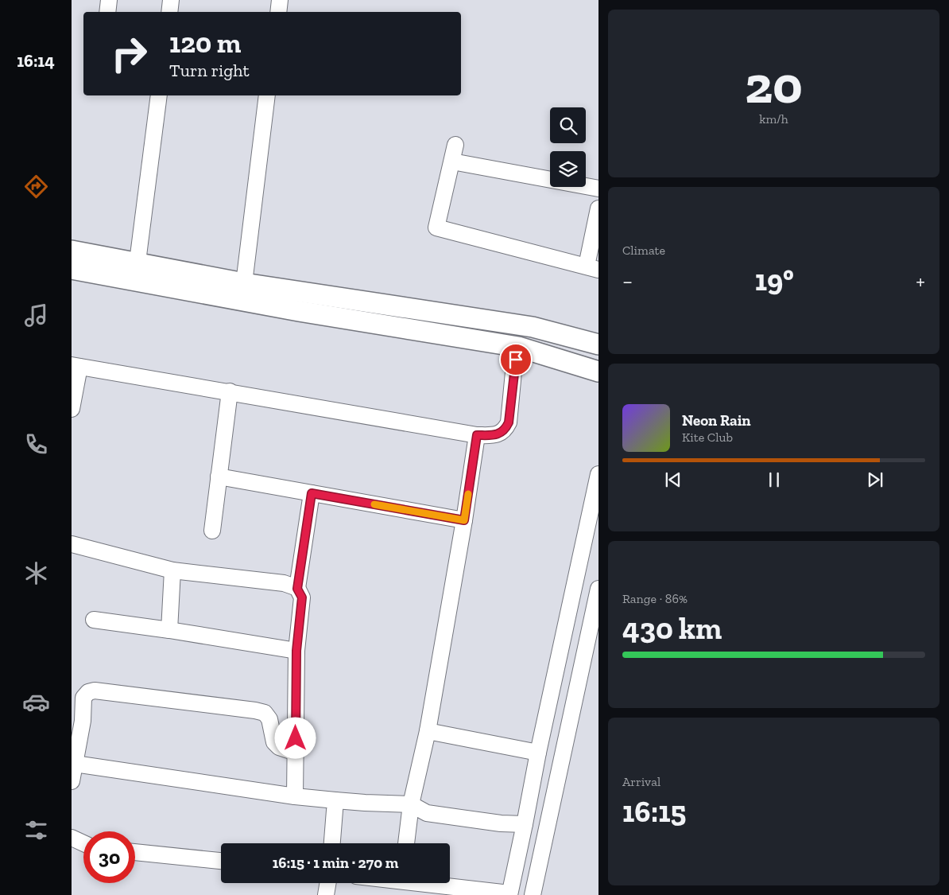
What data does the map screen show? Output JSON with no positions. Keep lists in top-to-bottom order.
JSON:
{
  "page": {
    "tabs": "16:14",
    "tile": [
      ["20", "km/h"],
      "Climate",
      ["Range · 86%", "430 km"],
      ["Arrival", "16:15"]
    ],
    "turn": ["120 m", "Turn right"],
    "heat": ["−", "19°", "+"],
    "song": ["Neon Rain", "Kite Club"],
    "limit": "30",
    "trip": "16:15 · 1 min · 270 m"
  }
}
